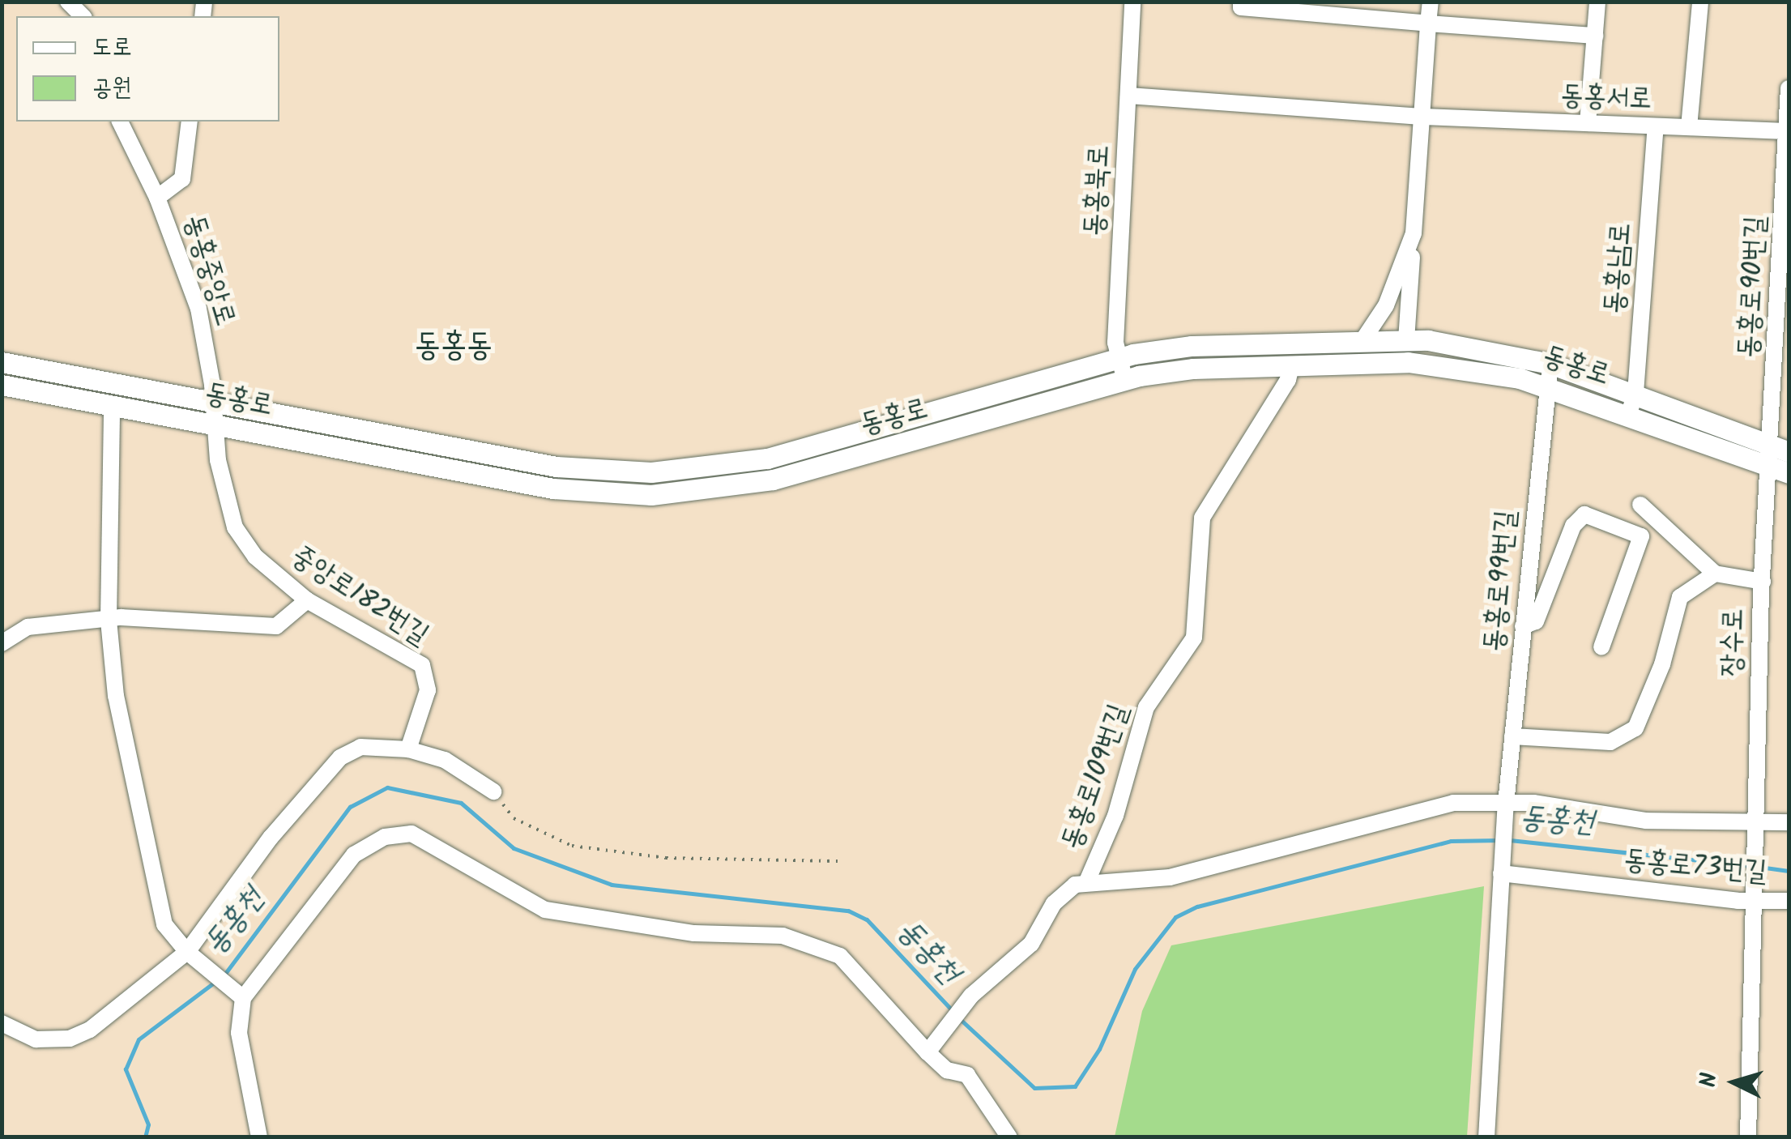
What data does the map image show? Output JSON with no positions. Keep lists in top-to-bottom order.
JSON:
{
  "streets": {
    "main road": ["동홍로"],
    "street": [
      "동홍서로",
      "동홍북로",
      "동홍남로",
      "동홍중앙로",
      "동홍로90번길",
      "동홍로99번길",
      "중앙로182번길",
      "장수로",
      "동홍로109번길",
      "동홍로73번길"
    ]
  },
  "crossings": [
    ["동홍서로", "동홍북로"],
    ["동홍서로", "동홍남로"],
    ["동홍서로", "동홍로90번길"],
    ["동홍북로", "동홍로"],
    ["동홍남로", "동홍로"],
    ["동홍중앙로", "동홍로"],
    ["동홍중앙로", "중앙로182번길"],
    ["동홍로90번길", "동홍로"],
    ["동홍로90번길", "장수로"],
    ["동홍로", "동홍로99번길"],
    ["동홍로", "중앙로182번길"],
    ["동홍로", "장수로"],
    ["동홍로", "동홍로109번길"],
    ["동홍로99번길", "동홍로73번길"],
    ["장수로", "동홍로73번길"]
  ],
  "districts": ["동홍동"],
  "water": ["동홍천"],
  "legend": ["도로", "공원"],
  "north": "left"
}
